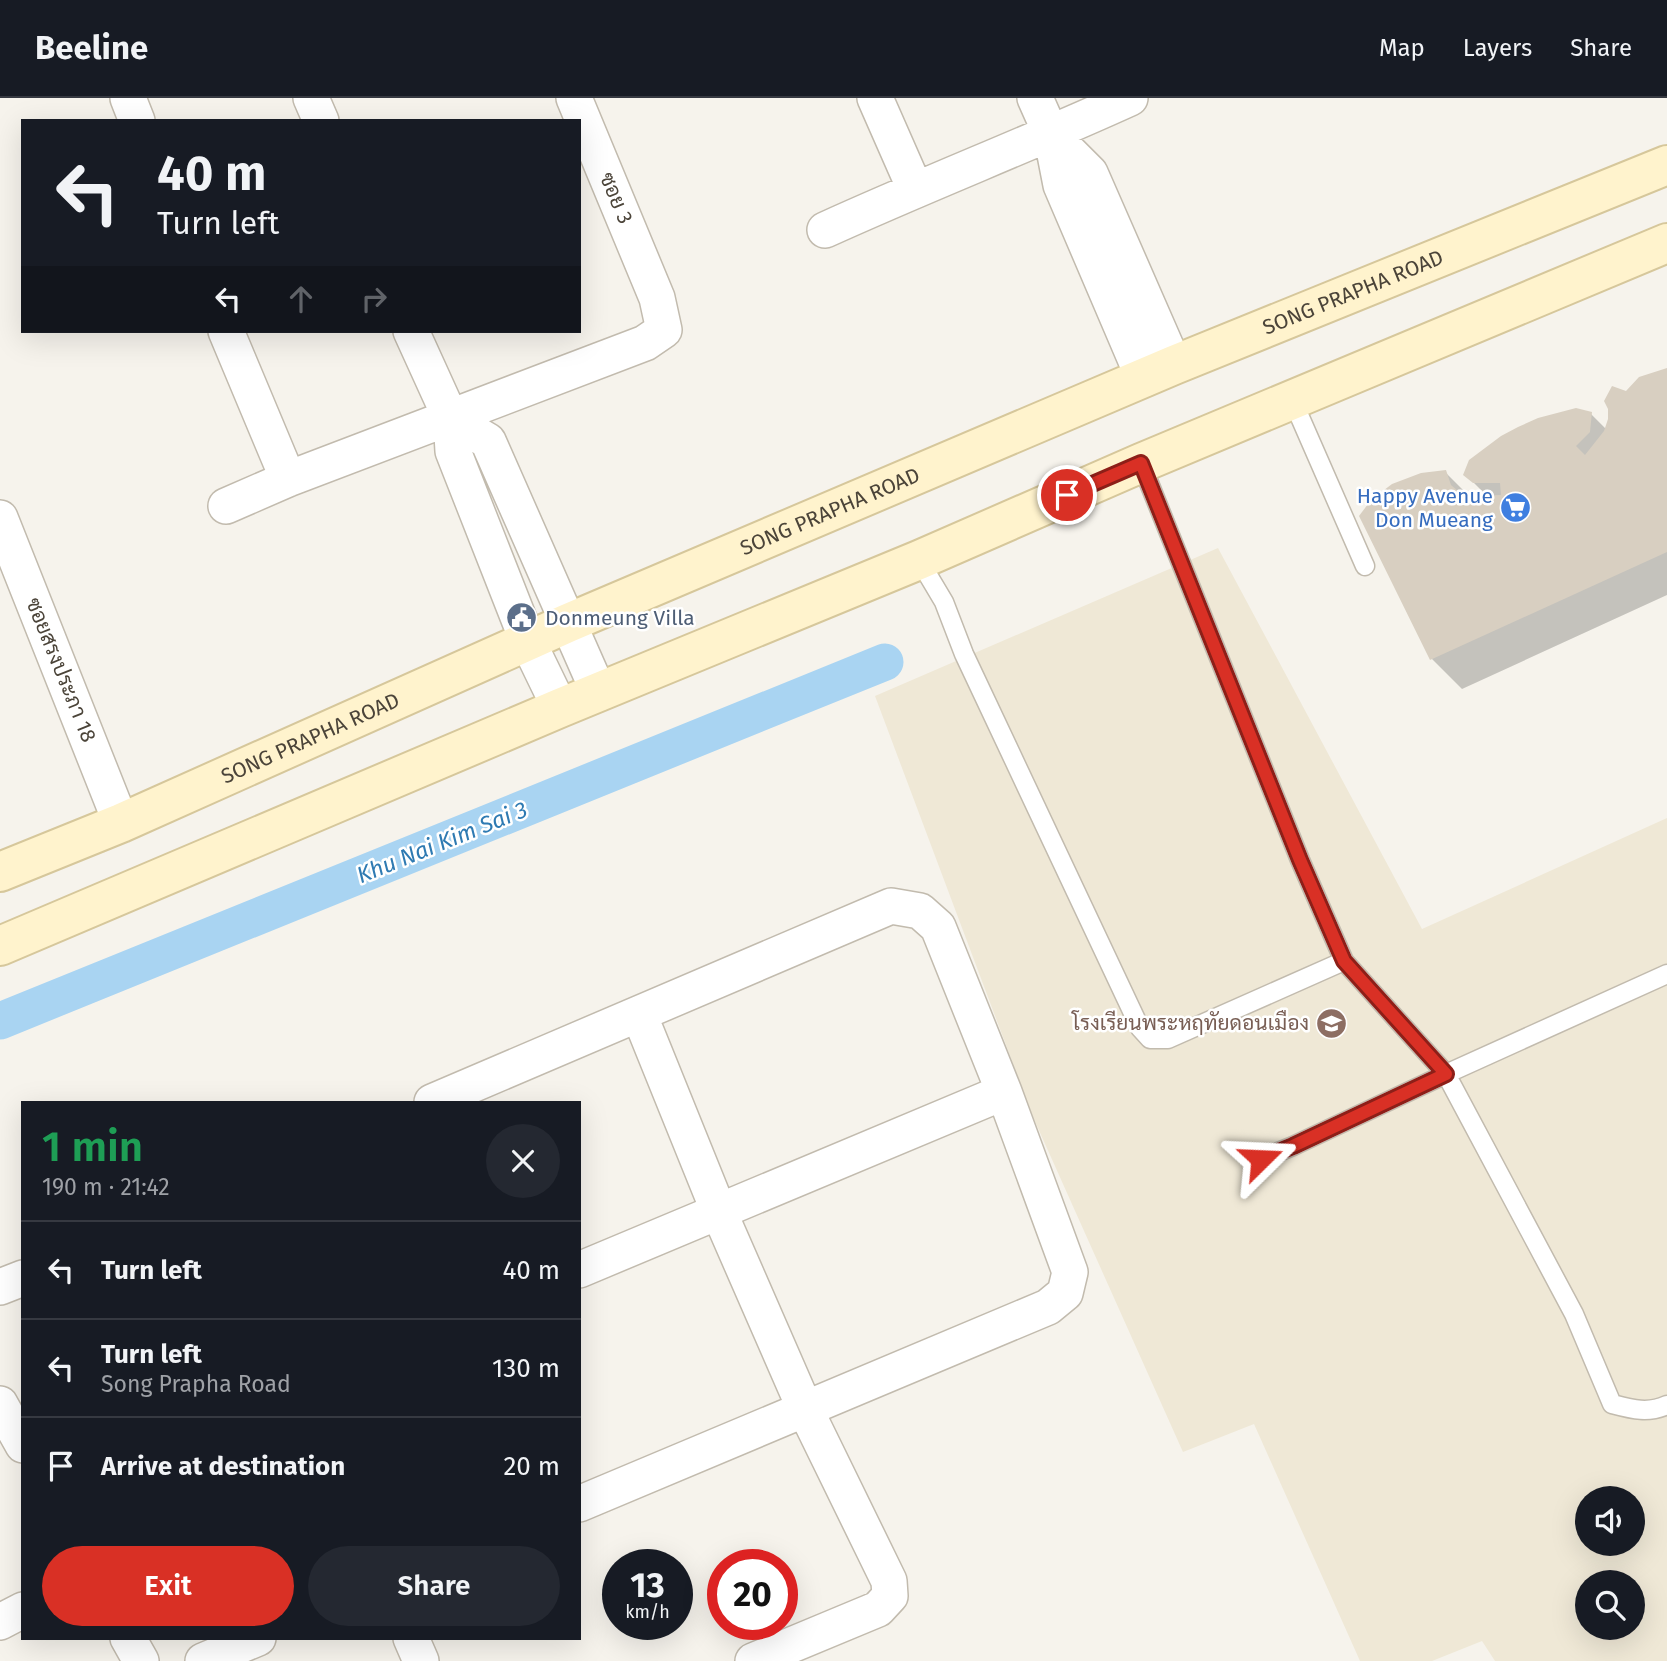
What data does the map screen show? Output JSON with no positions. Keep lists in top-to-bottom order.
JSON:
{
  "streets": {
    "main road": ["SONG PRAPHA ROAD"],
    "street": ["ซอย 3", "ซอยสรงประภา 18"]
  },
  "crossings": [
    ["SONG PRAPHA ROAD", "ซอยสรงประภา 18"]
  ],
  "water": ["Khu Nai Kim Sai 3"],
  "places": {
    "supermarket": ["Happy Avenue Don Mueang"],
    "public building": ["Donmeung Villa"],
    "school or university": ["โรงเรียนพระหฤทัยดอนเมือง"]
  },
  "page": {
    "header": "Beeline",
    "nav": ["Map", "Layers", "Share"],
    "turn": ["40 m", "Turn left"],
    "heading": ["1 min", "190 m · 21:42"],
    "list": [
      {
        "name": "Turn left",
        "value": "40 m"
      },
      {
        "name": "Turn left",
        "note": "Song Prapha Road",
        "value": "130 m"
      },
      {
        "name": "Arrive at destination",
        "value": "20 m"
      }
    ],
    "buttons": ["Exit", "Share"],
    "speed": "13 km/h",
    "limit": "20"
  }
}
